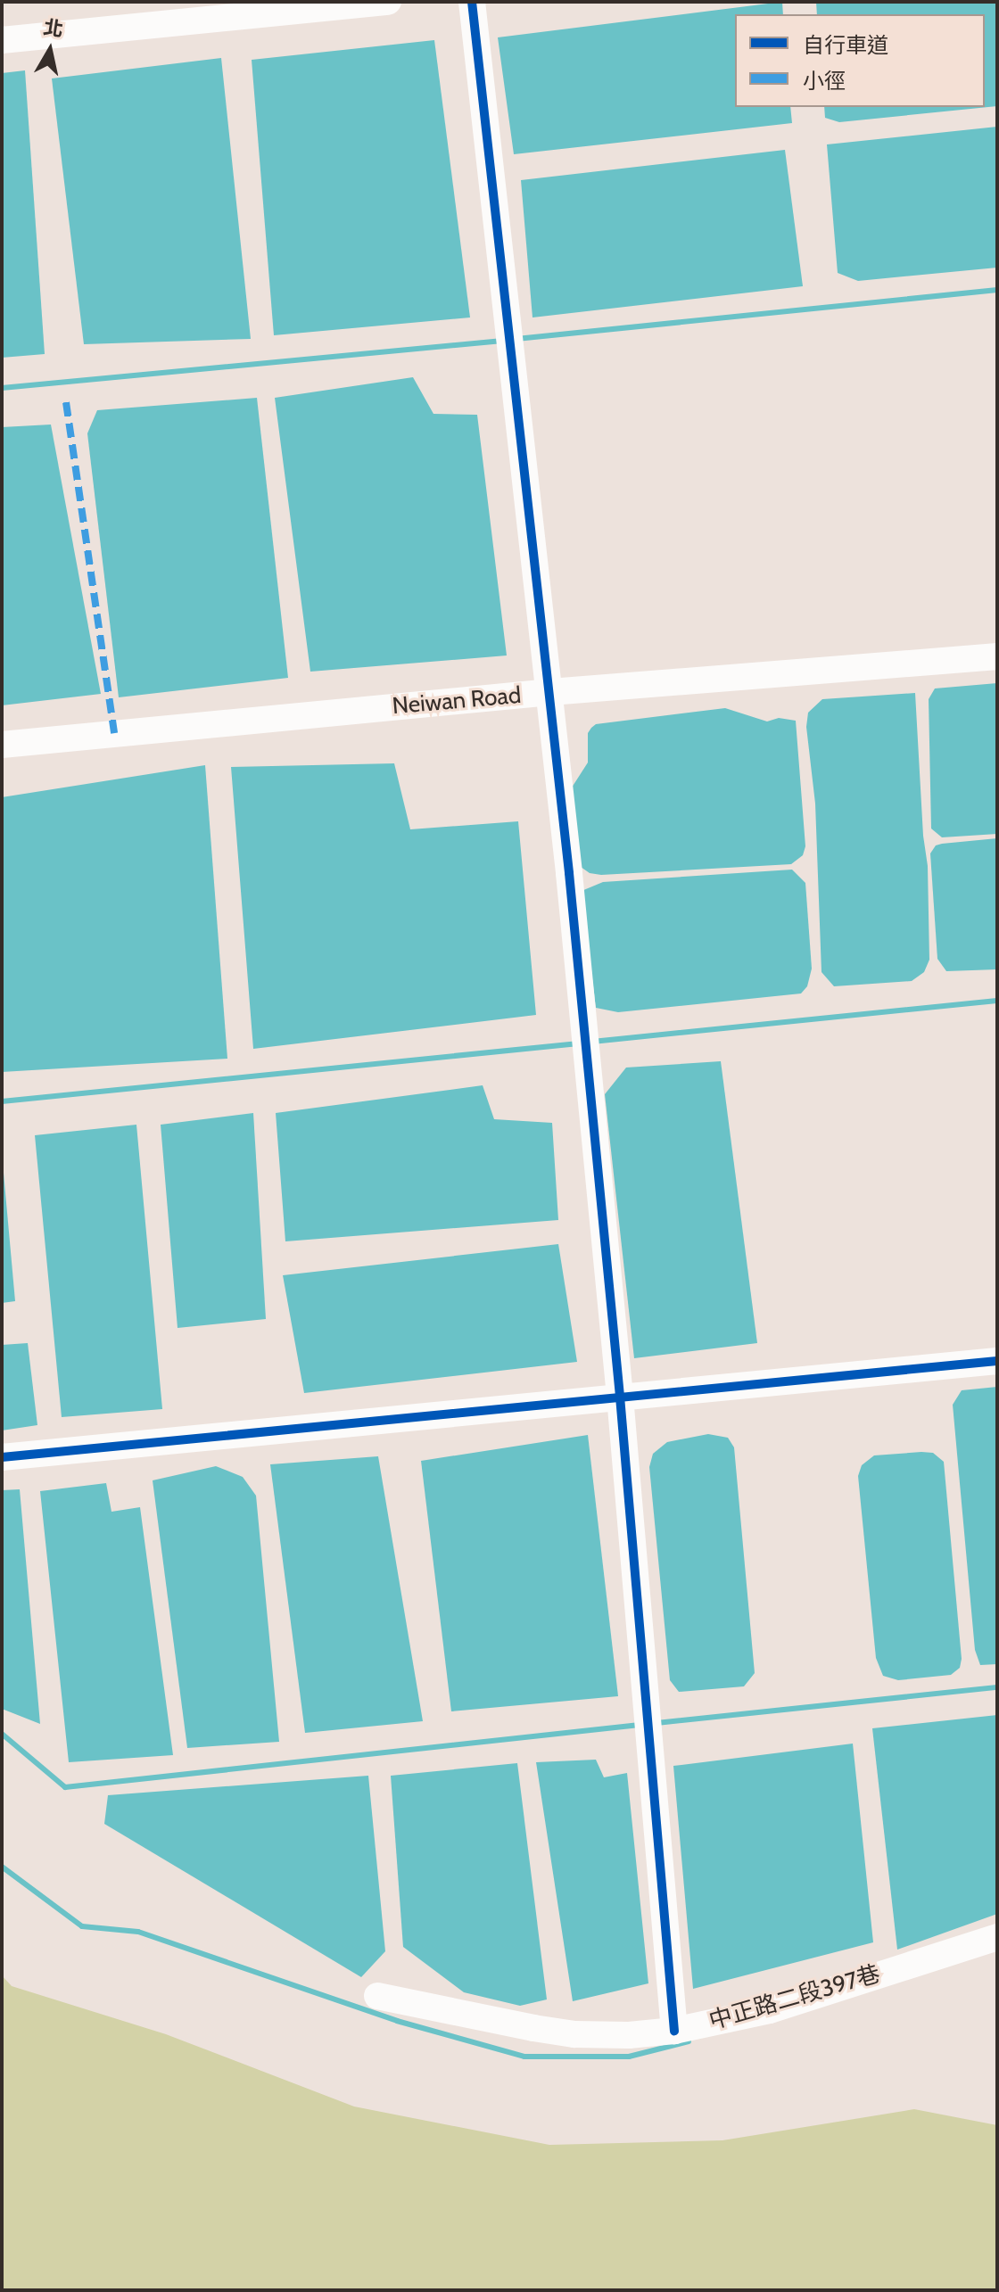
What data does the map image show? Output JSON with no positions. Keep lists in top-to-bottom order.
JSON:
{
  "streets": {
    "street": ["Neiwan Road", "中正路二段397巷"]
  },
  "legend": ["自行車道", "小徑"],
  "north": "top"
}
